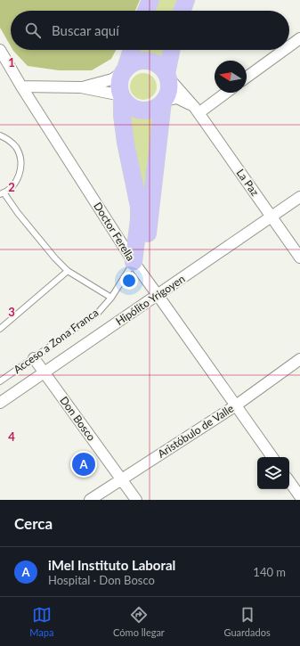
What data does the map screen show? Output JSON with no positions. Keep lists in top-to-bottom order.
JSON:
{
  "streets": {
    "main road": ["Acceso a Zona Franca"],
    "street": [
      "La Paz",
      "Doctor Ferella",
      "Hipólito Yrigoyen",
      "Don Bosco",
      "Aristóbulo de Valle"
    ]
  },
  "crossings": [
    ["La Paz", "Hipólito Yrigoyen"],
    ["La Paz", "Acceso a Zona Franca"],
    ["Doctor Ferella", "Hipólito Yrigoyen"],
    ["Doctor Ferella", "Acceso a Zona Franca"],
    ["Doctor Ferella", "Aristóbulo de Valle"],
    ["Hipólito Yrigoyen", "Don Bosco"],
    ["Acceso a Zona Franca", "Don Bosco"],
    ["Don Bosco", "Aristóbulo de Valle"]
  ],
  "north": "left",
  "page": {
    "search": "Buscar aquí",
    "pins": "A",
    "heading": "Cerca",
    "list": [
      {
        "mark": "A",
        "name": "iMel Instituto Laboral",
        "note": "Hospital · Don Bosco",
        "value": "140 m"
      }
    ],
    "nav": ["Mapa", "Cómo llegar", "Guardados"]
  },
  "grid": {
    "rows": [
      "1",
      "2",
      "3",
      "4"
    ]
  }
}
